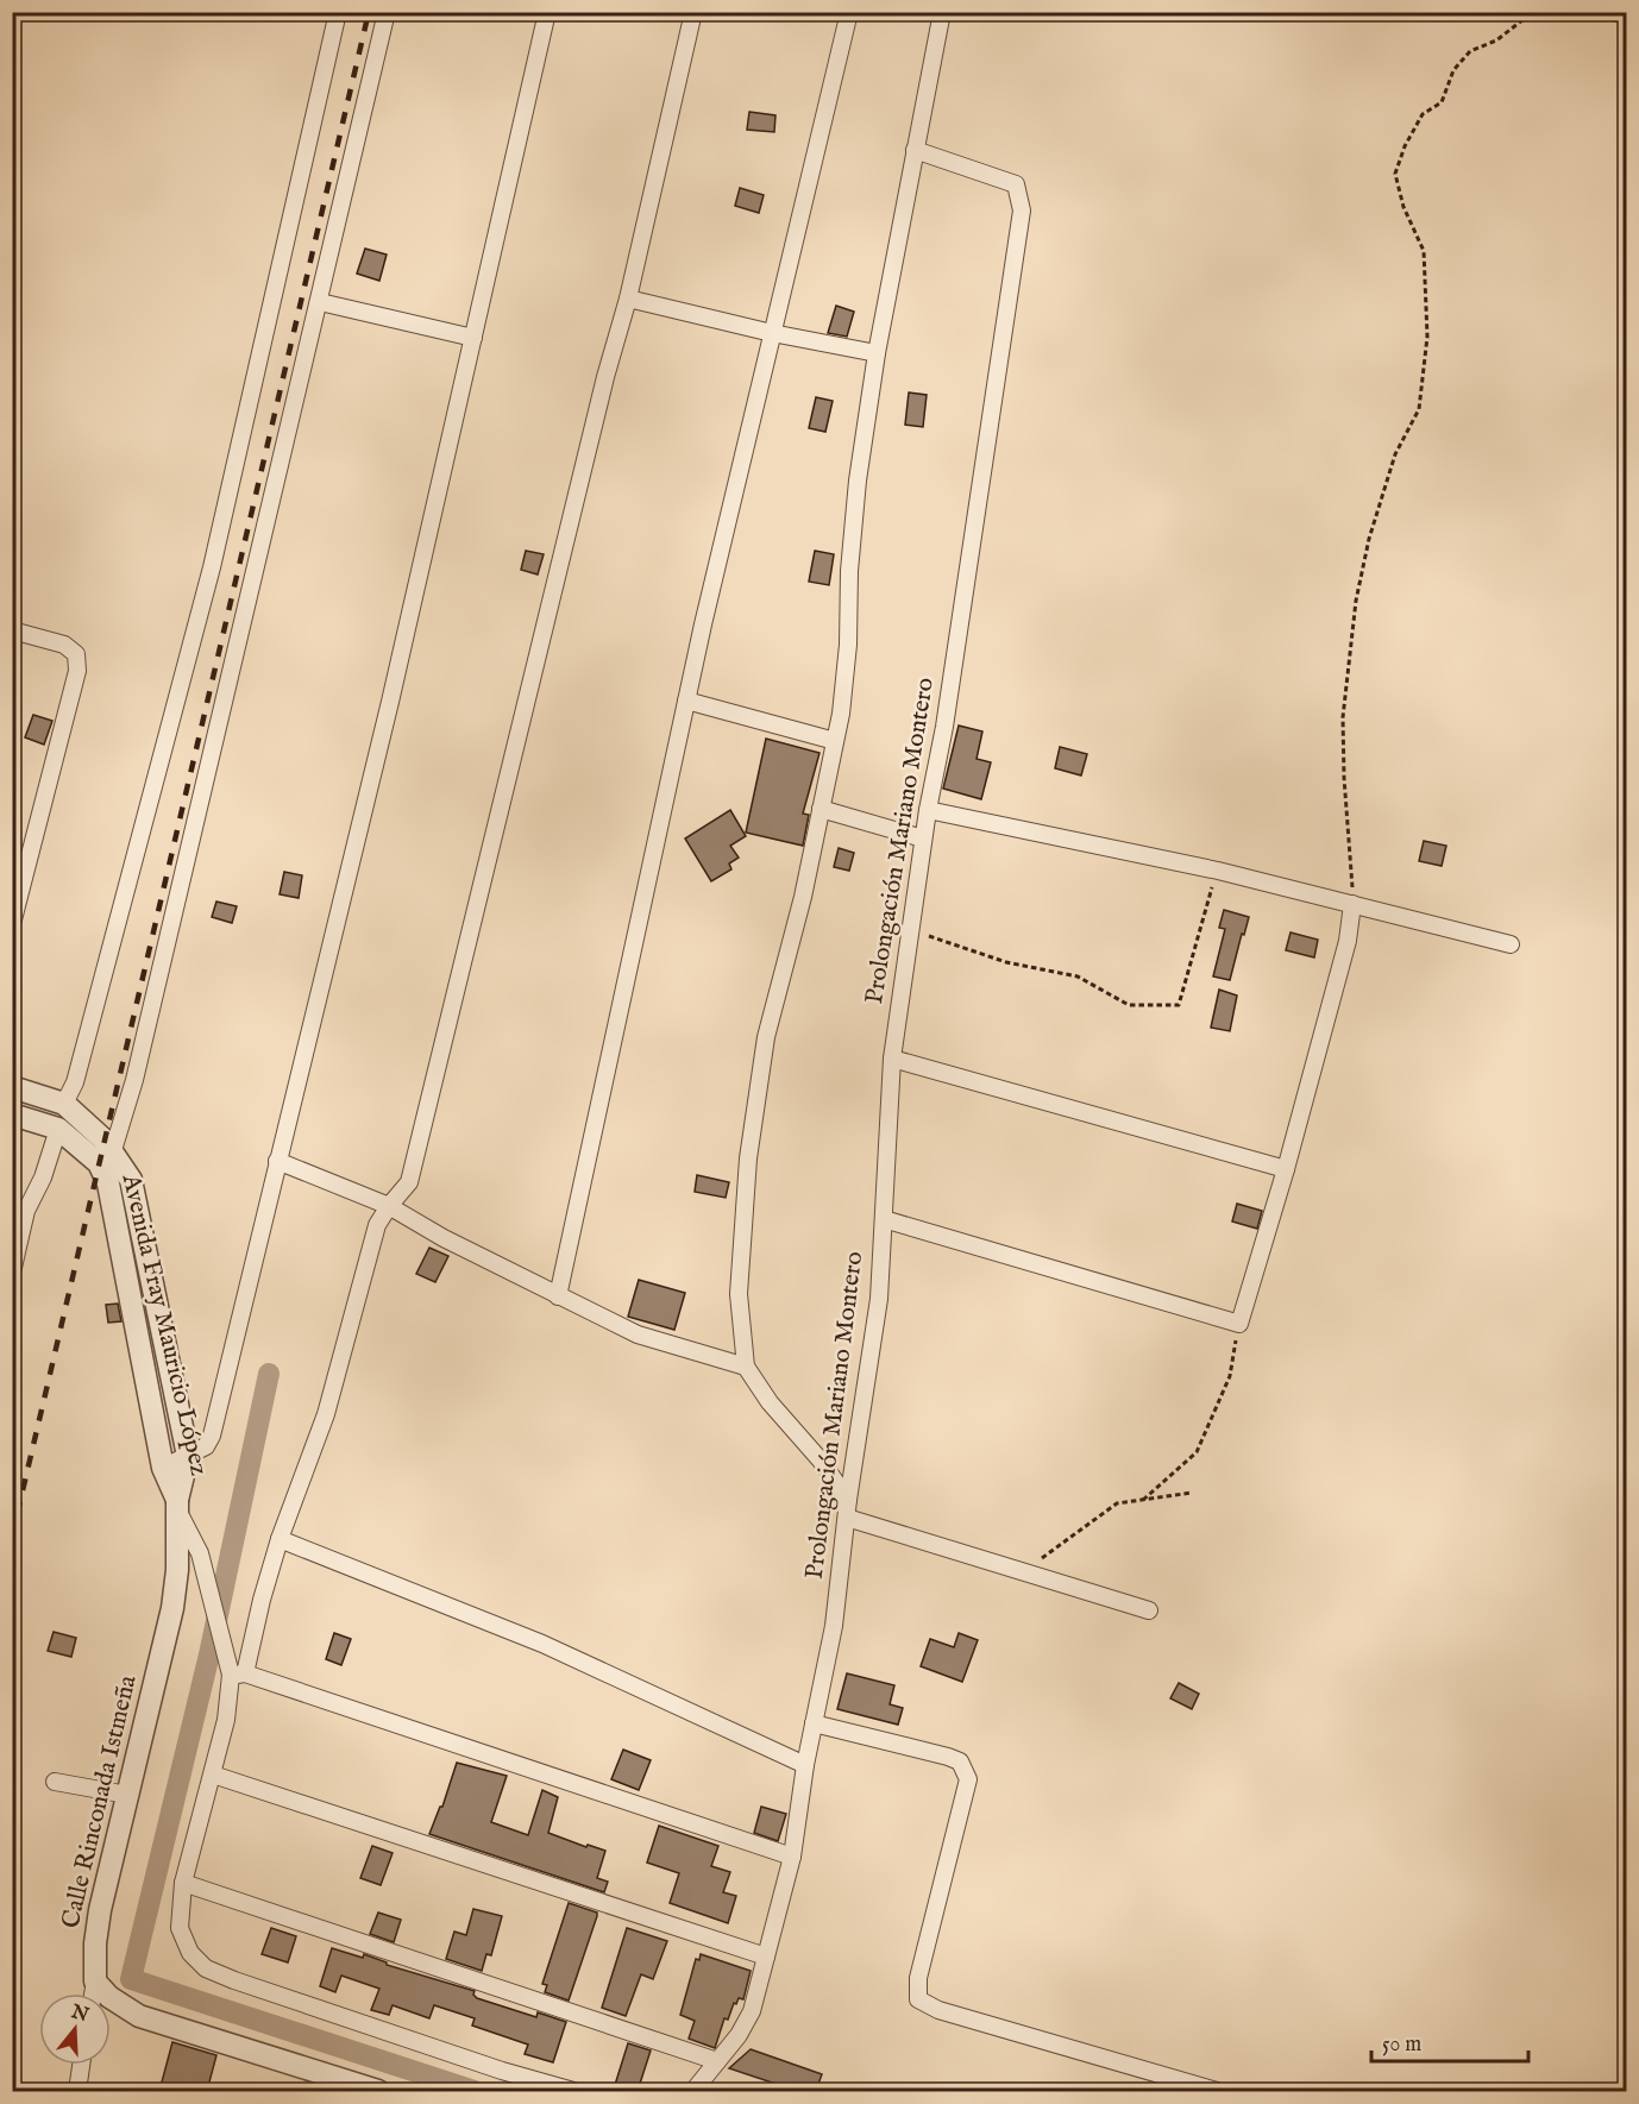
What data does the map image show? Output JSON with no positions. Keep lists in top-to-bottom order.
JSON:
{
  "streets": {
    "street": ["Prolongación Mariano Montero", "Avenida Fray Mauricio López", "Calle Rinconada Istmeña"]
  },
  "crossings": [
    ["Avenida Fray Mauricio López", "Calle Rinconada Istmeña"]
  ],
  "scale_bar": "50 m",
  "north": "top"
}
